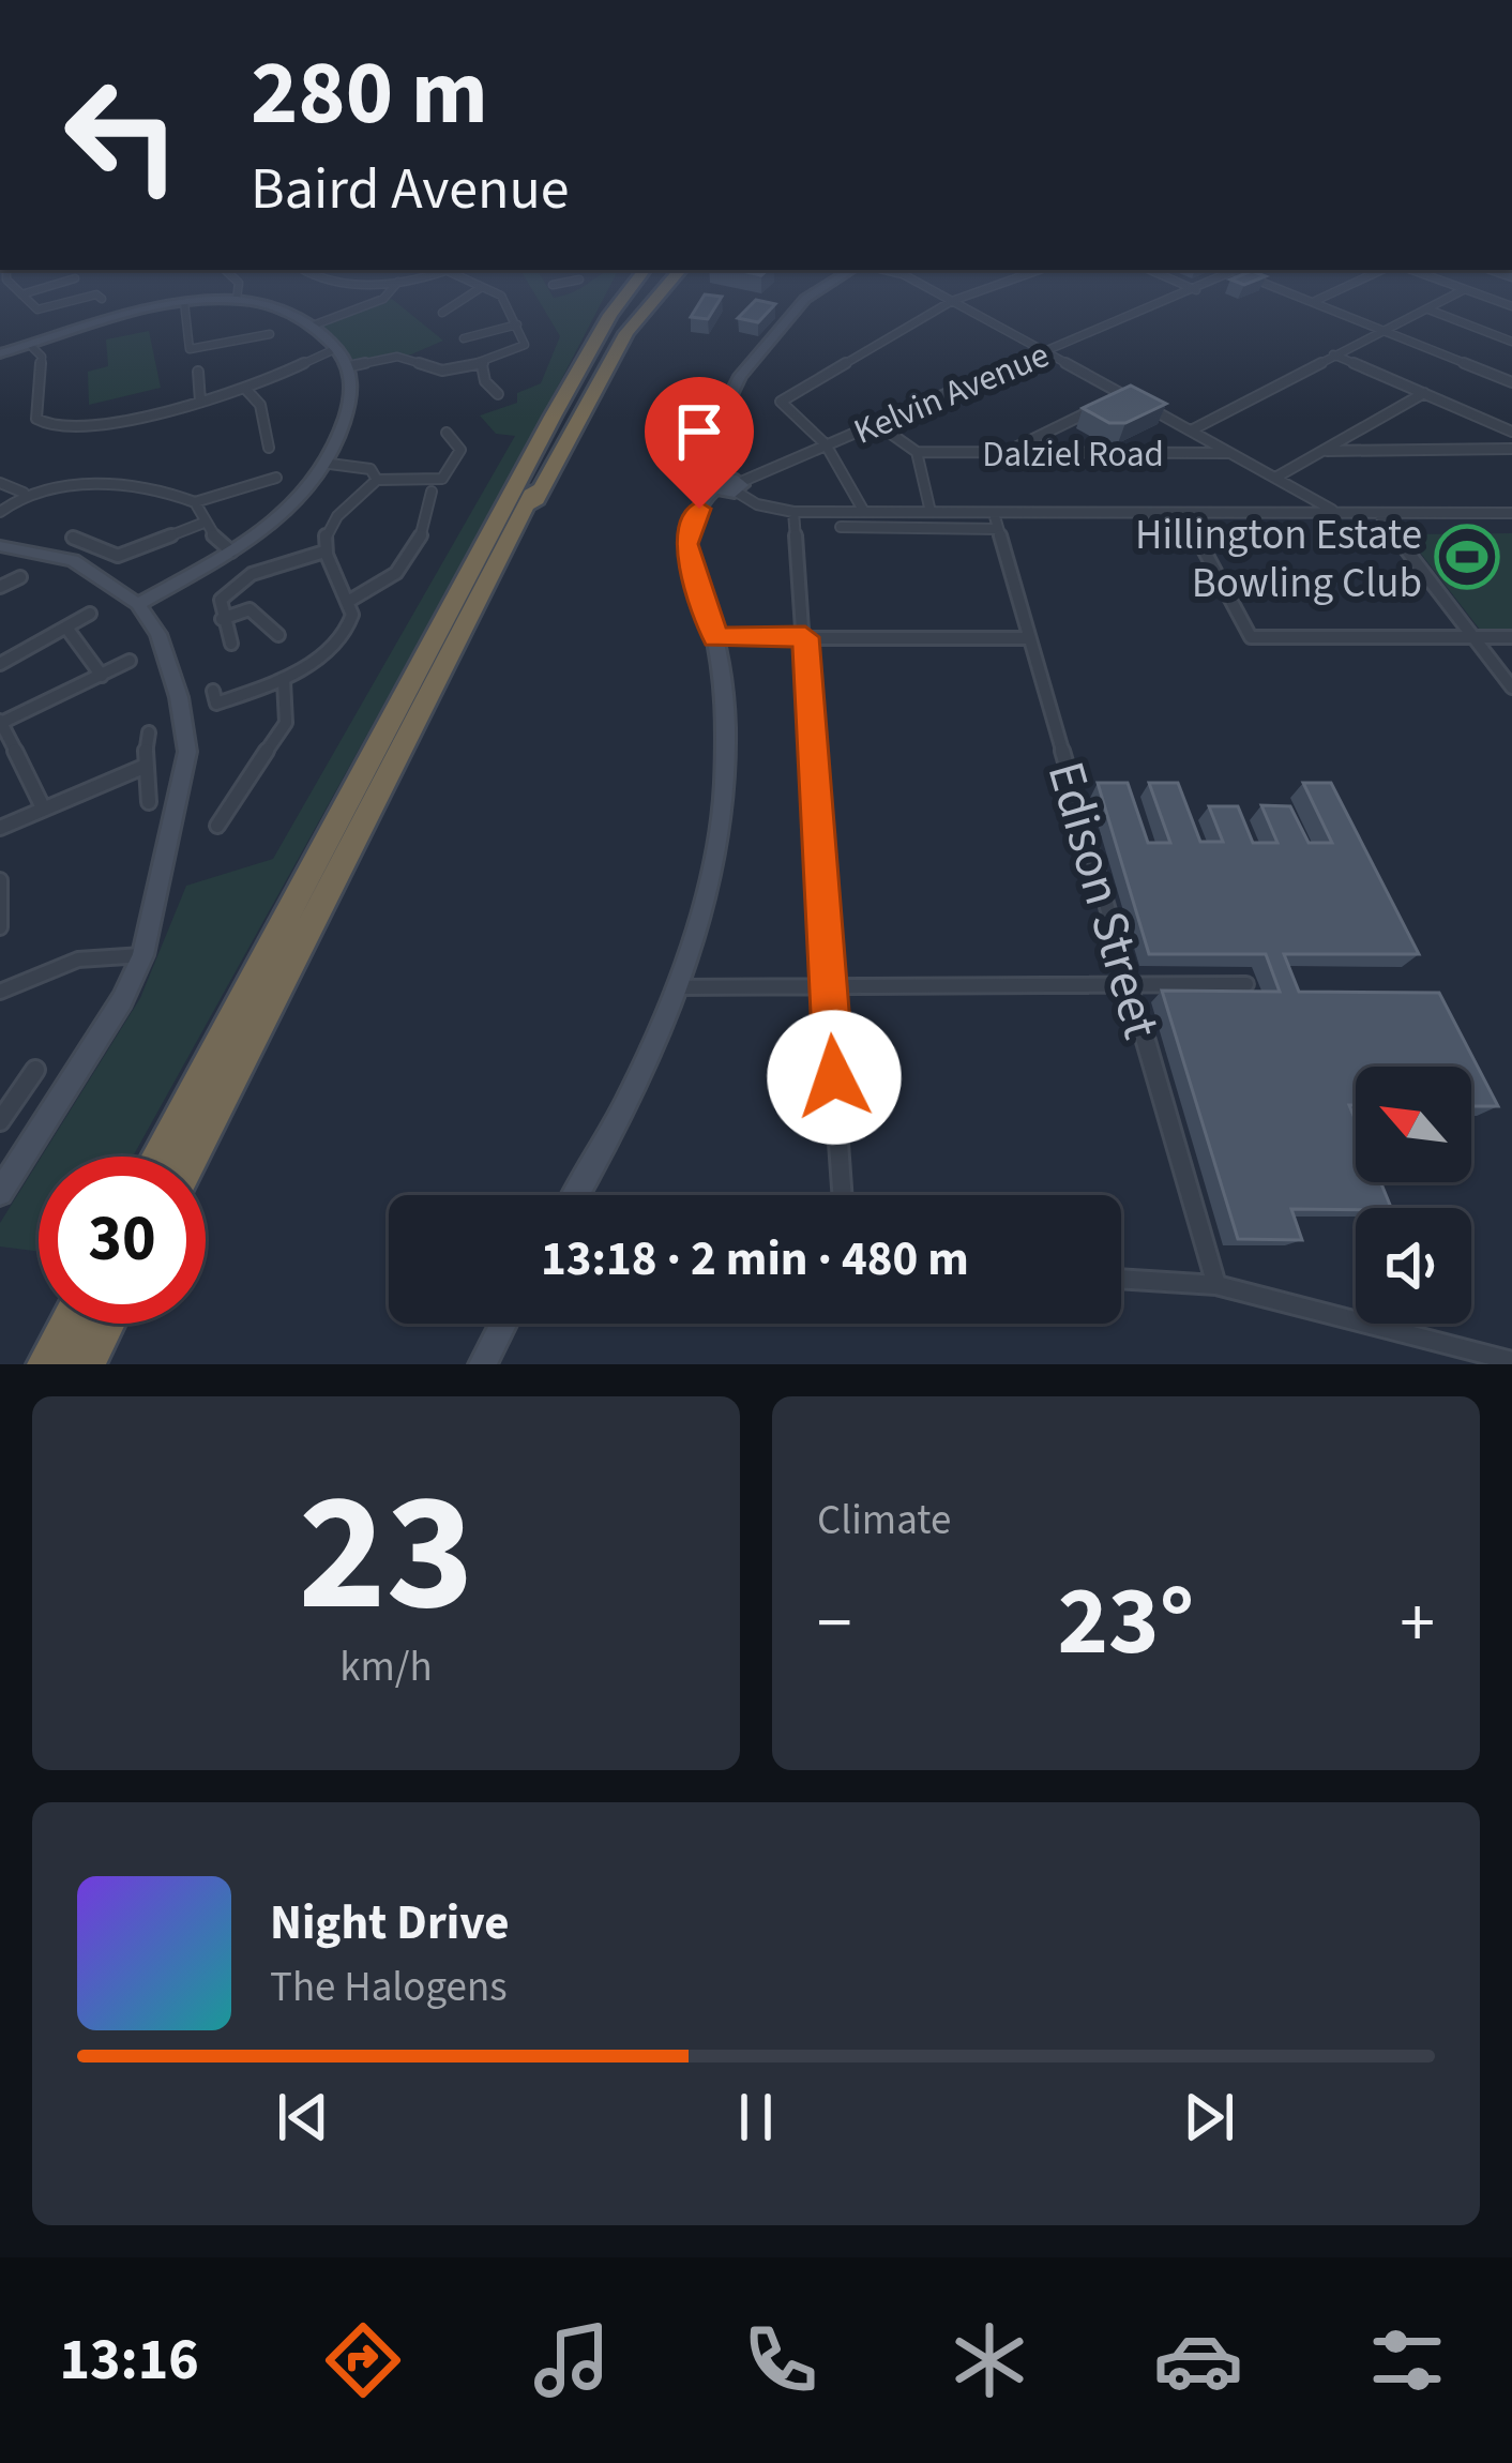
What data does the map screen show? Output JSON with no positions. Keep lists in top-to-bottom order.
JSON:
{
  "streets": {
    "street": ["Kelvin Avenue", "Dalziel Road", "Edison Street"]
  },
  "places": {
    "sports": ["Hillington Estate Bowling Club"]
  },
  "north": "top left",
  "page": {
    "turn": ["280 m", "Baird Avenue"],
    "limit": "30",
    "trip": "13:18 · 2 min · 480 m",
    "tile": [
      ["23", "km/h"],
      "Climate"
    ],
    "heat": ["−", "23°", "+"],
    "song": ["Night Drive", "The Halogens"],
    "tabs": "13:16"
  }
}
